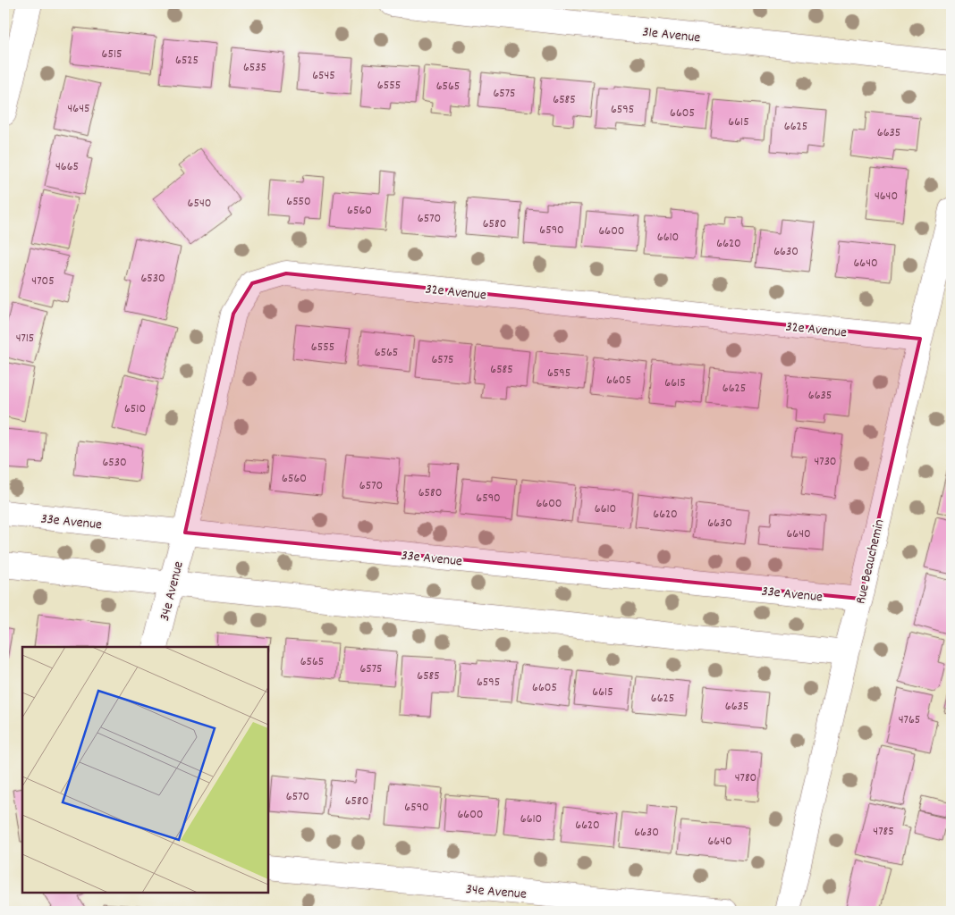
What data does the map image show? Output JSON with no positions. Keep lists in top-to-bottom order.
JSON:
{
  "streets": {
    "street": [
      "31e Avenue",
      "32e Avenue",
      "33e Avenue",
      "Rue Beauchemin",
      "34e Avenue"
    ]
  },
  "crossings": [
    ["32e Avenue", "33e Avenue"],
    ["32e Avenue", "Rue Beauchemin"],
    ["32e Avenue", "34e Avenue"],
    ["33e Avenue", "Rue Beauchemin"],
    ["33e Avenue", "34e Avenue"]
  ],
  "house_numbers": [
    "6515",
    "6525",
    "6535",
    "6545",
    "6555",
    "6565",
    "6575",
    "6585",
    "4645",
    "6595",
    "6605",
    "6615",
    "6625",
    "6635",
    "4665",
    "4640",
    "6550",
    "6540",
    "6560",
    "6570",
    "6580",
    "6590",
    "6600",
    "6610",
    "6620",
    "6630",
    "6640",
    "6530",
    "4705",
    "4715",
    "6555",
    "6565",
    "6575",
    "6585",
    "6595",
    "6605",
    "6615",
    "6625",
    "6635",
    "6510",
    "4730",
    "6530",
    "6560",
    "6570",
    "6580",
    "6590",
    "6600",
    "6610",
    "6620",
    "6630",
    "6640",
    "6565",
    "6575",
    "6585",
    "6595",
    "6605",
    "6615",
    "6625",
    "6635",
    "4765",
    "4780",
    "6570",
    "6580",
    "6590",
    "6600",
    "6610",
    "6620",
    "4785",
    "6630",
    "6640"
  ]
}
